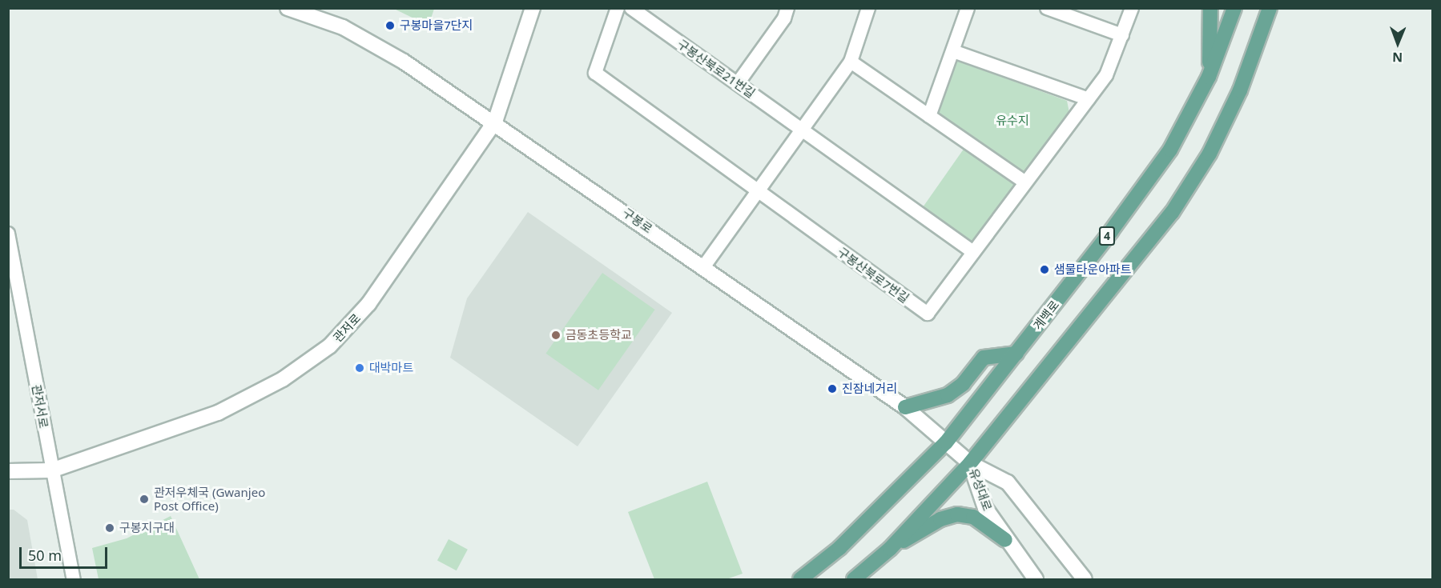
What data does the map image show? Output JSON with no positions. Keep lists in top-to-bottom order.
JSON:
{
  "streets": {
    "main road": ["4", "계백로"],
    "street": [
      "구봉산북로21번길",
      "구봉로",
      "구봉산북로7번길",
      "관저로",
      "관저서로",
      "유성대로"
    ]
  },
  "crossings": [
    ["구봉로", "계백로"],
    ["구봉로", "관저로"],
    ["구봉로", "유성대로"],
    ["관저로", "관저서로"]
  ],
  "parks": ["유수지"],
  "places": [
    "구봉마을7단지",
    "샘물타운아파트",
    "금동초등학교",
    "대박마트",
    "진잠네거리",
    "관저우체국 (Gwanjeo Post Office)",
    "구봉지구대"
  ],
  "scale_bar": "50 m",
  "north": "bottom"
}
